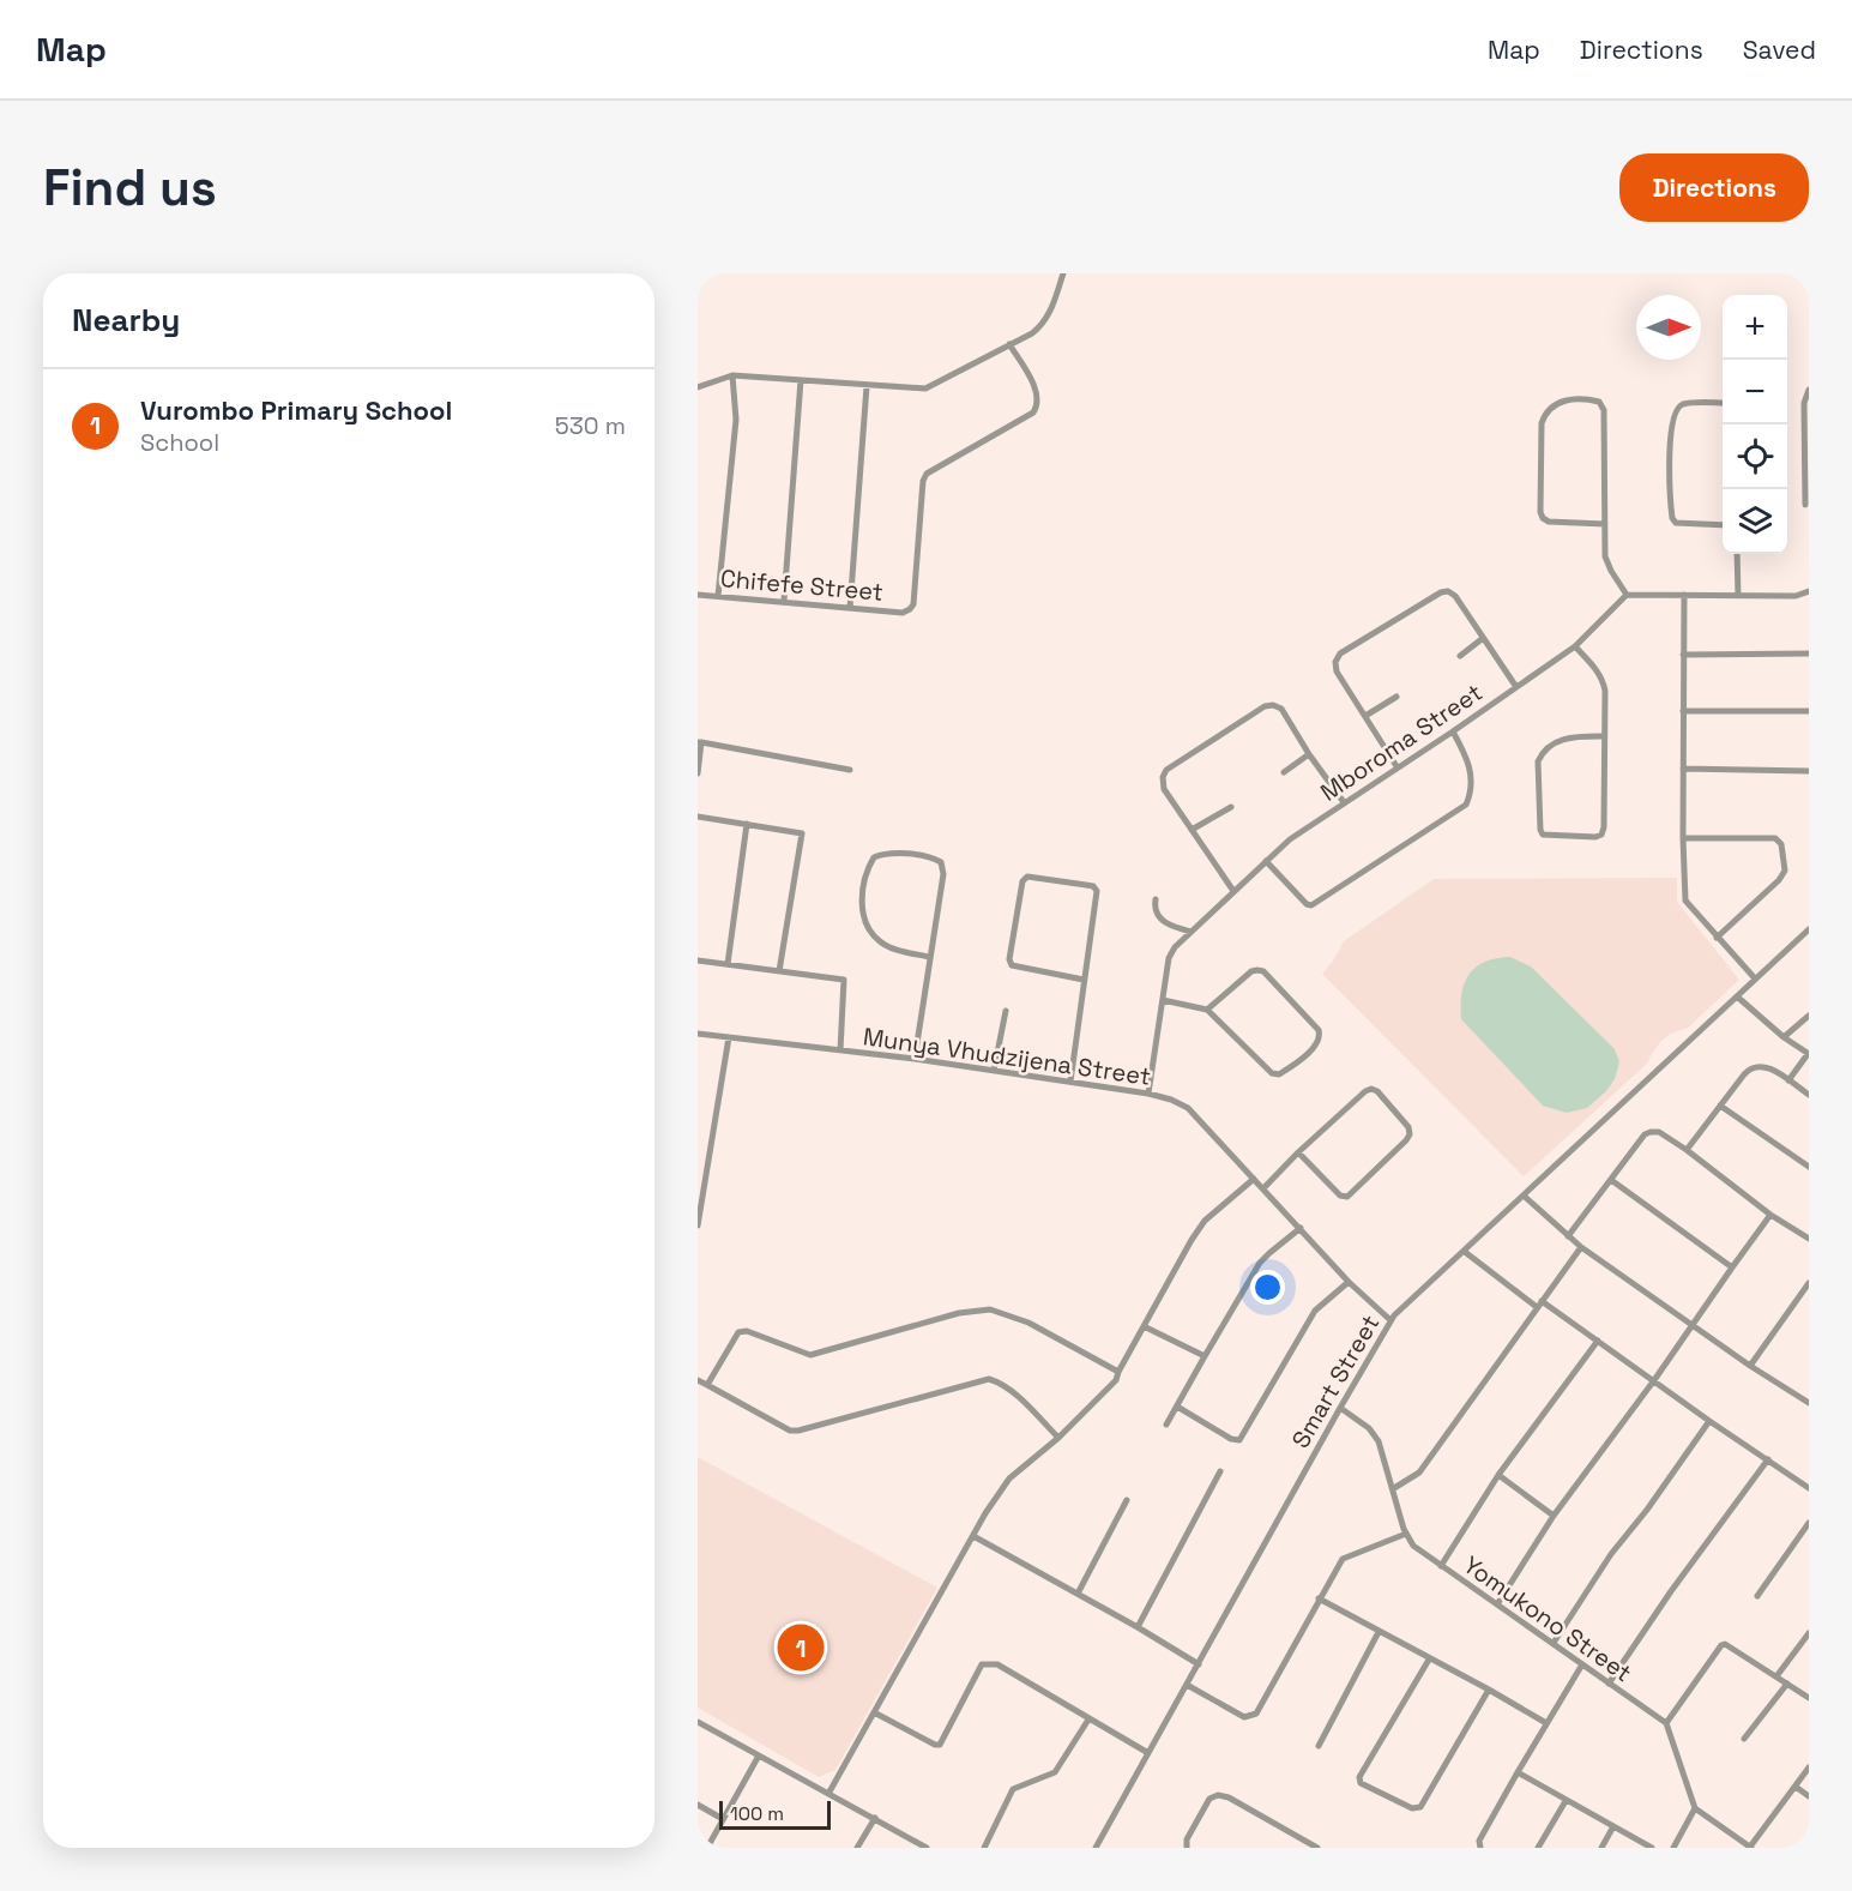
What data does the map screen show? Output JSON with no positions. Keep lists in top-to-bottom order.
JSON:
{
  "streets": {
    "street": [
      "Chifefe Street",
      "Mboroma Street",
      "Munya Vhudzijena Street",
      "Smart Street",
      "Yomukono Street"
    ]
  },
  "crossings": [
    ["Mboroma Street", "Munya Vhudzijena Street"],
    ["Munya Vhudzijena Street", "Smart Street"]
  ],
  "scale_bar": "100 m",
  "north": "right",
  "page": {
    "header": "Map",
    "nav": ["Map", "Directions", "Saved"],
    "buttons": "Directions",
    "title": "Find us",
    "heading": "Nearby",
    "map_buttons": ["+", "−"],
    "list": [
      {
        "mark": "1",
        "name": "Vurombo Primary School",
        "note": "School",
        "value": "530 m"
      }
    ],
    "pins": "1",
    "scale": "100 m"
  }
}
